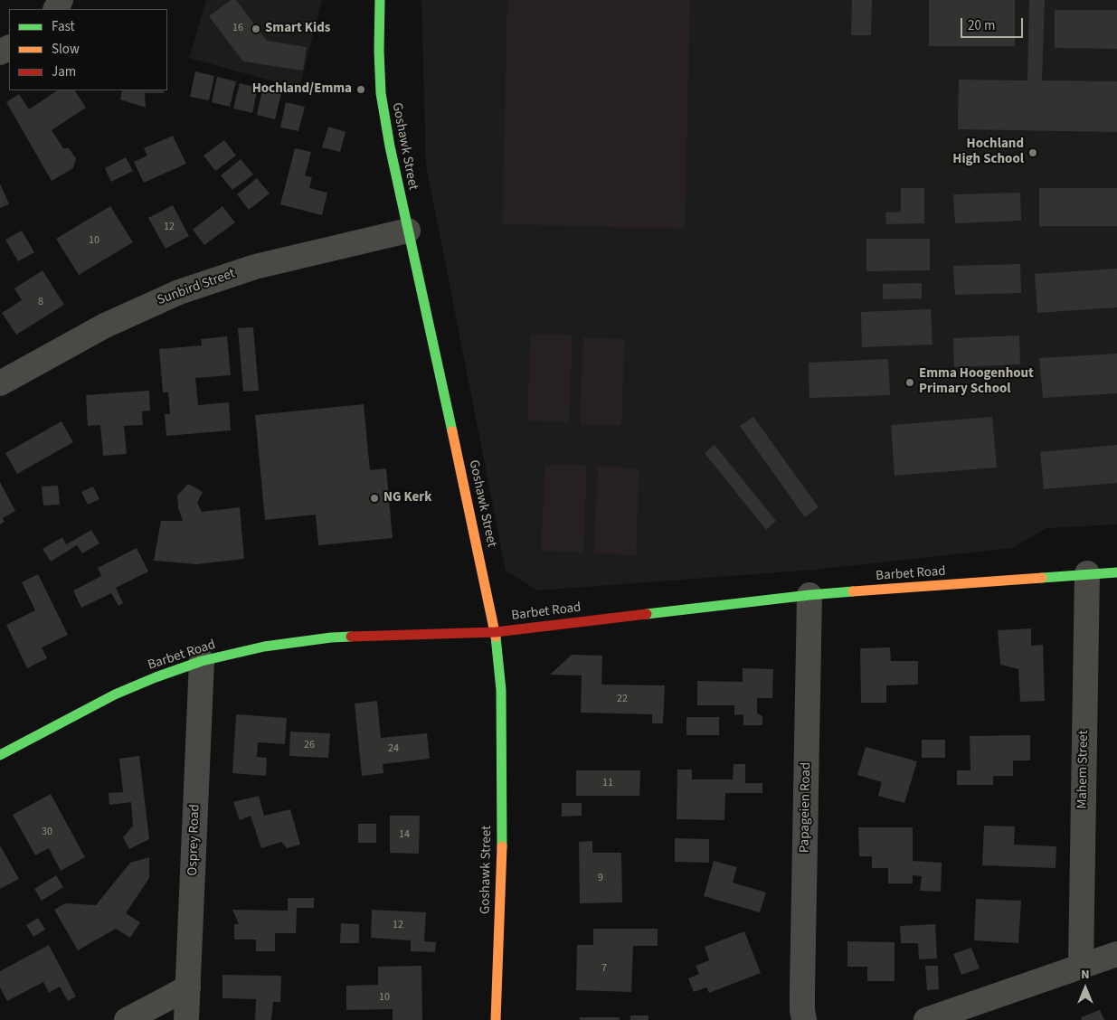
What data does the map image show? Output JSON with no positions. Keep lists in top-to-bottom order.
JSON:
{
  "streets": {
    "street": [
      "Goshawk Street",
      "Sunbird Street",
      "Barbet Road",
      "Mahem Street",
      "Papageien Road",
      "Osprey Road"
    ]
  },
  "crossings": [
    ["Goshawk Street", "Sunbird Street"],
    ["Goshawk Street", "Barbet Road"],
    ["Barbet Road", "Mahem Street"],
    ["Barbet Road", "Papageien Road"],
    ["Barbet Road", "Osprey Road"]
  ],
  "places": [
    "Smart Kids",
    "Hochland/Emma",
    "Hochland High School",
    "Emma Hoogenhout Primary School",
    "NG Kerk"
  ],
  "house_numbers": [
    "16",
    "12",
    "10",
    "8",
    "22",
    "26",
    "24",
    "11",
    "30",
    "14",
    "9",
    "12",
    "7",
    "10"
  ],
  "legend": ["Fast", "Slow", "Jam"],
  "scale_bar": "20 m",
  "north": "top"
}
